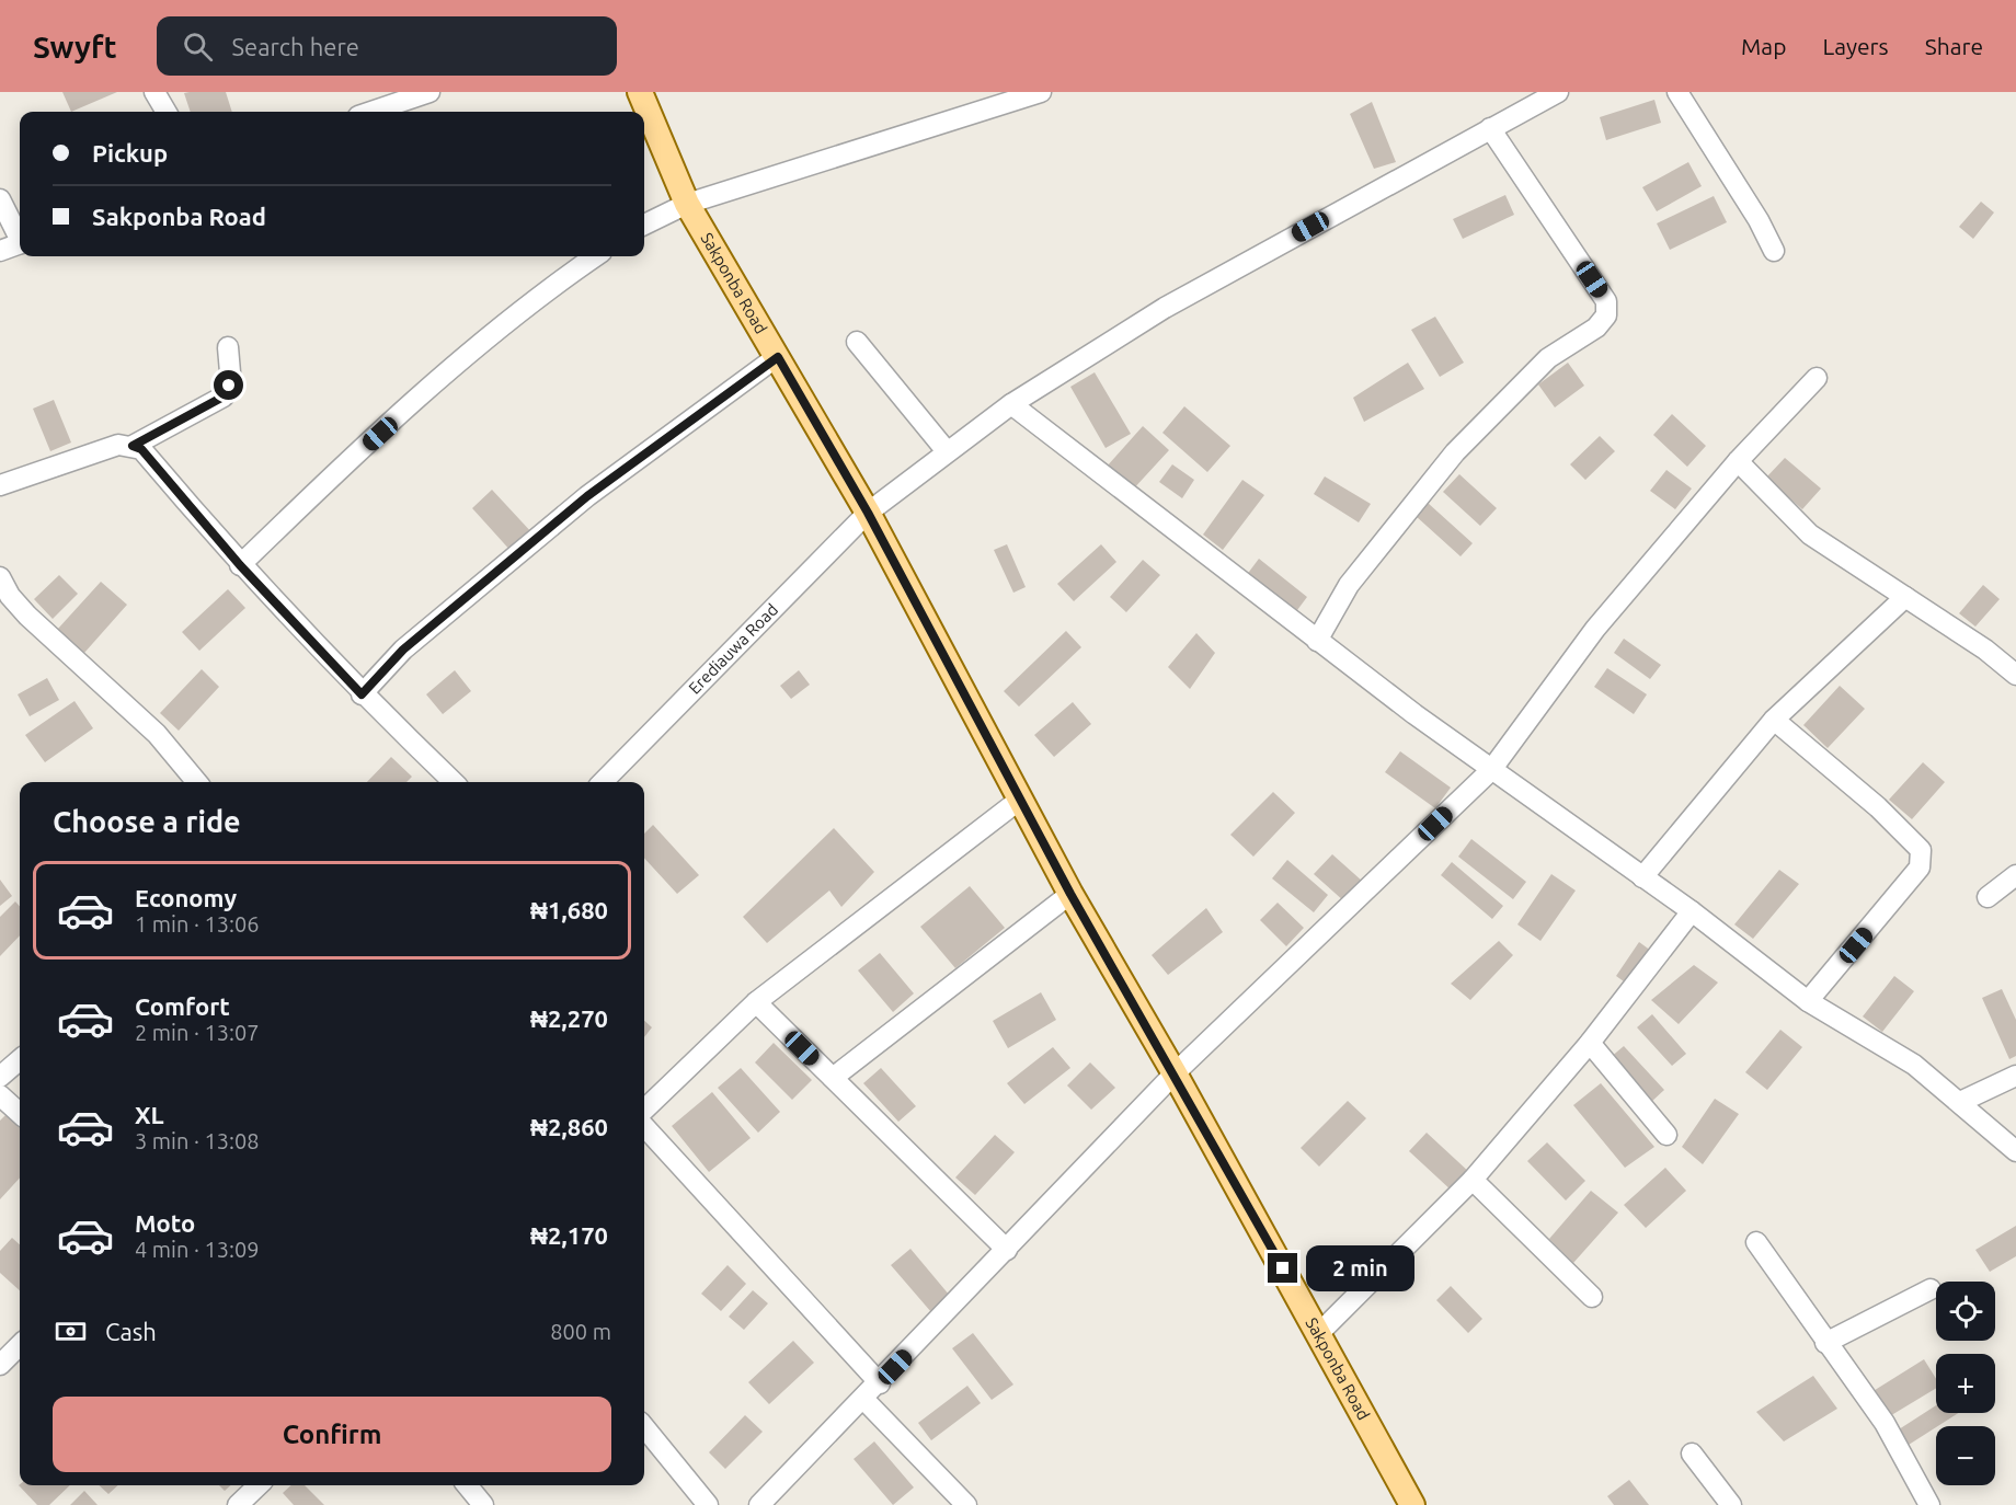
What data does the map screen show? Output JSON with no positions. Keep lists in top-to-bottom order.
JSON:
{
  "streets": {
    "main road": ["Sakponba Road"],
    "street": ["Erediauwa Road"]
  },
  "crossings": [
    ["Sakponba Road", "Erediauwa Road"]
  ],
  "page": {
    "header": "Swyft",
    "search": "Search here",
    "nav": ["Map", "Layers", "Share"],
    "banner": ["Pickup", "Sakponba Road"],
    "heading": "Choose a ride",
    "list": [
      {
        "name": "Economy",
        "note": "1 min · 13:06",
        "value": "₦1,680"
      },
      {
        "name": "Comfort",
        "note": "2 min · 13:07",
        "value": "₦2,270"
      },
      {
        "name": "XL",
        "note": "3 min · 13:08",
        "value": "₦2,860"
      },
      {
        "name": "Moto",
        "note": "4 min · 13:09",
        "value": "₦2,170"
      }
    ],
    "bubble": "2 min",
    "map_buttons": ["+", "−"],
    "pay": ["Cash", "800 m"],
    "buttons": "Confirm"
  }
}
